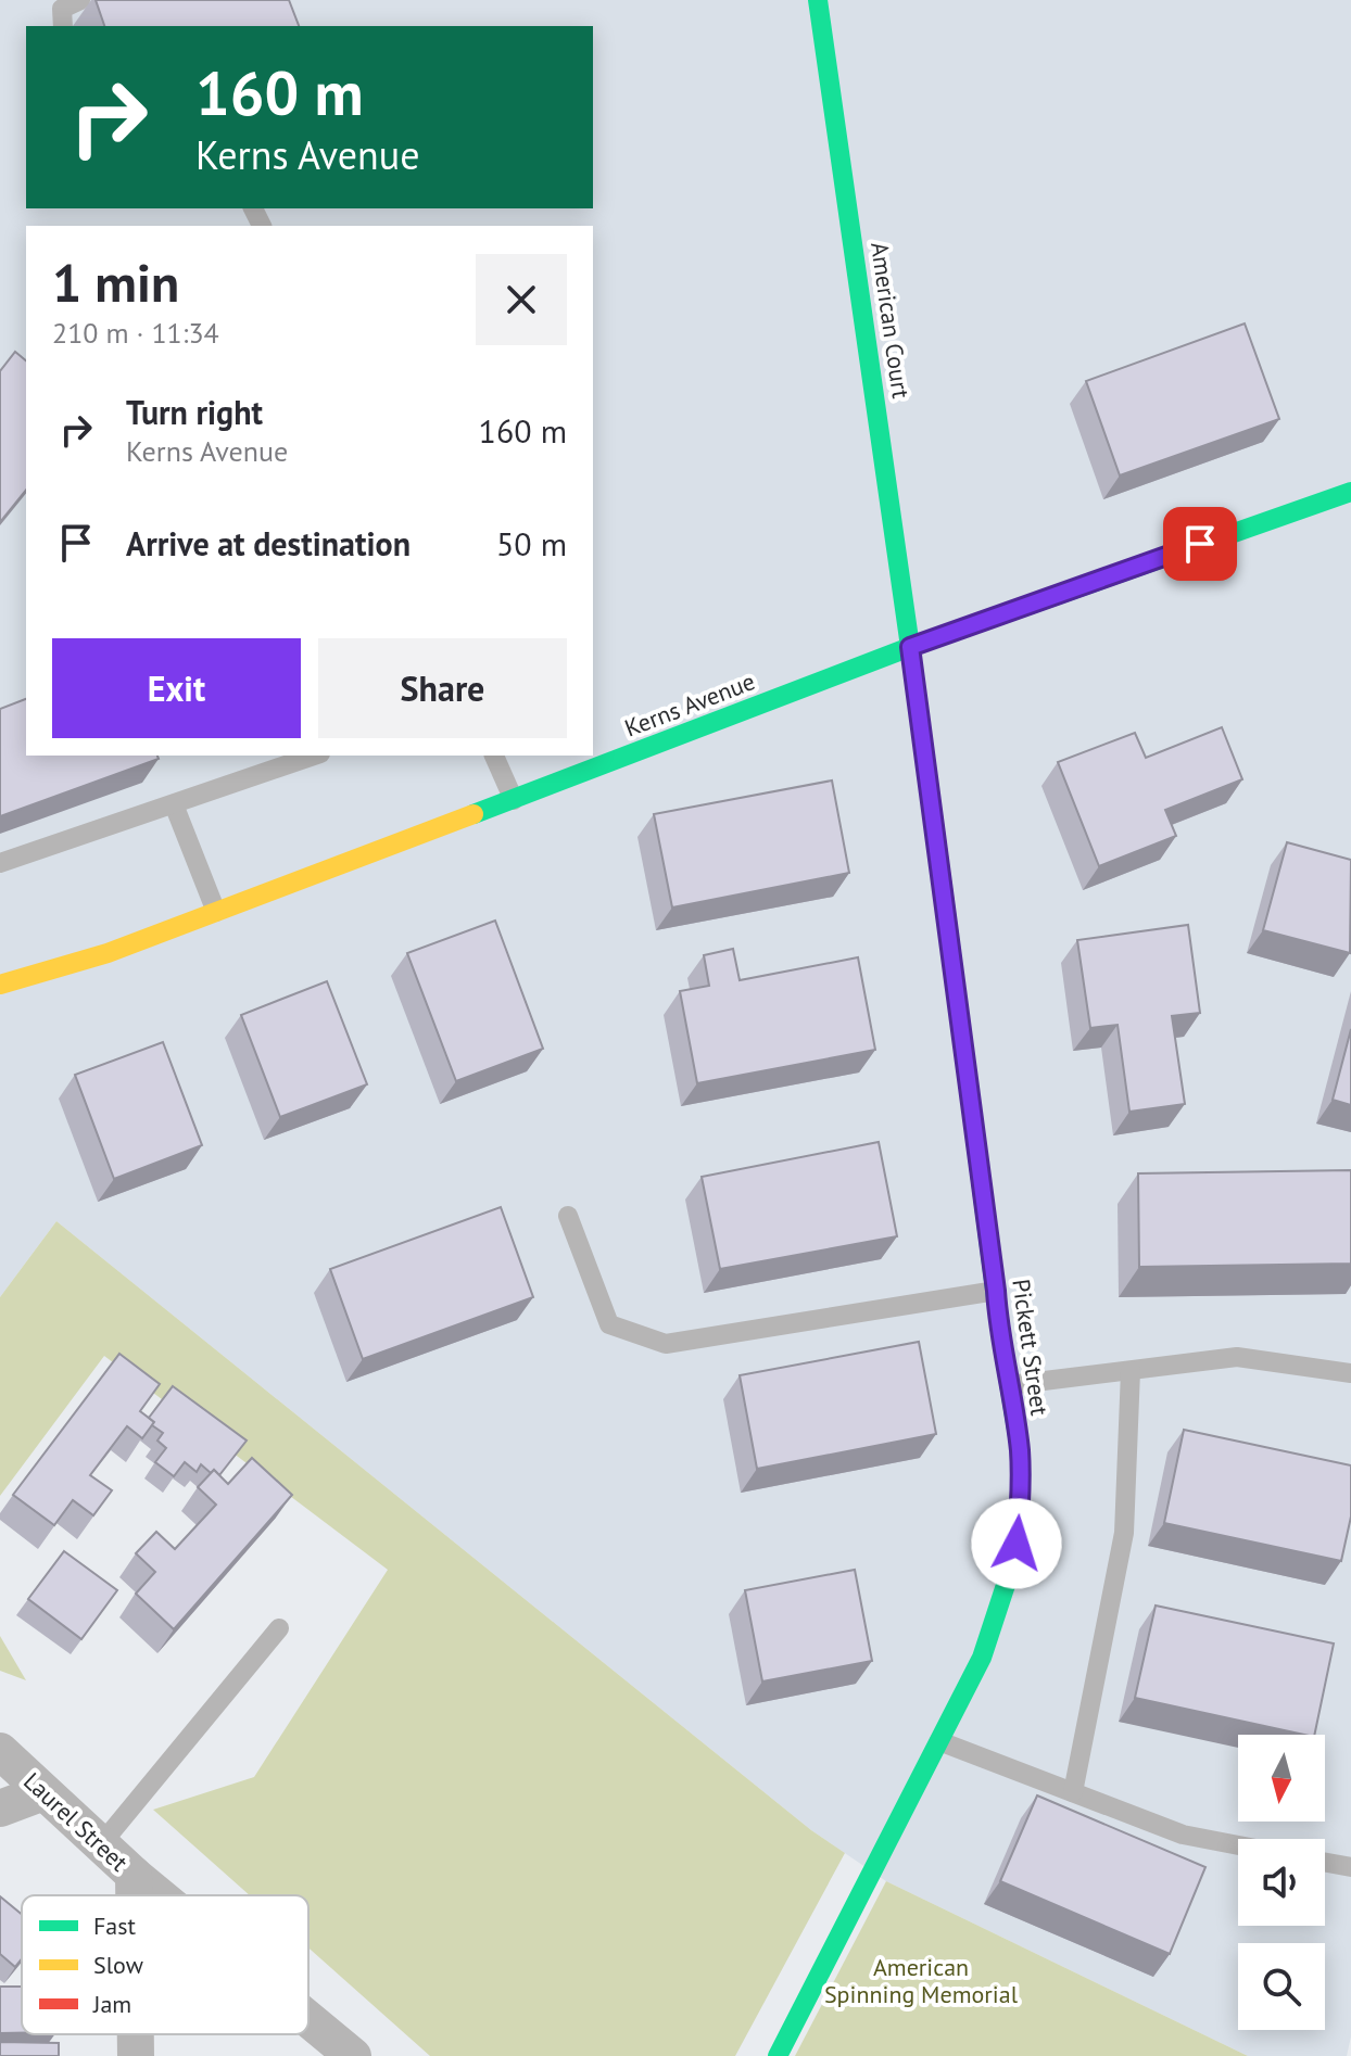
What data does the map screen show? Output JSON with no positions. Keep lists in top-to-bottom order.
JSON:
{
  "streets": {
    "street": [
      "American Court",
      "Kerns Avenue",
      "Pickett Street",
      "Laurel Street"
    ]
  },
  "crossings": [
    ["American Court", "Kerns Avenue"],
    ["American Court", "Pickett Street"],
    ["Kerns Avenue", "Pickett Street"]
  ],
  "parks": ["American Spinning Memorial"],
  "legend": ["Fast", "Slow", "Jam"],
  "north": "bottom",
  "page": {
    "turn": ["160 m", "Kerns Avenue"],
    "heading": ["1 min", "210 m · 11:34"],
    "list": [
      {
        "name": "Turn right",
        "note": "Kerns Avenue",
        "value": "160 m"
      },
      {
        "name": "Arrive at destination",
        "value": "50 m"
      }
    ],
    "buttons": ["Exit", "Share"]
  }
}
